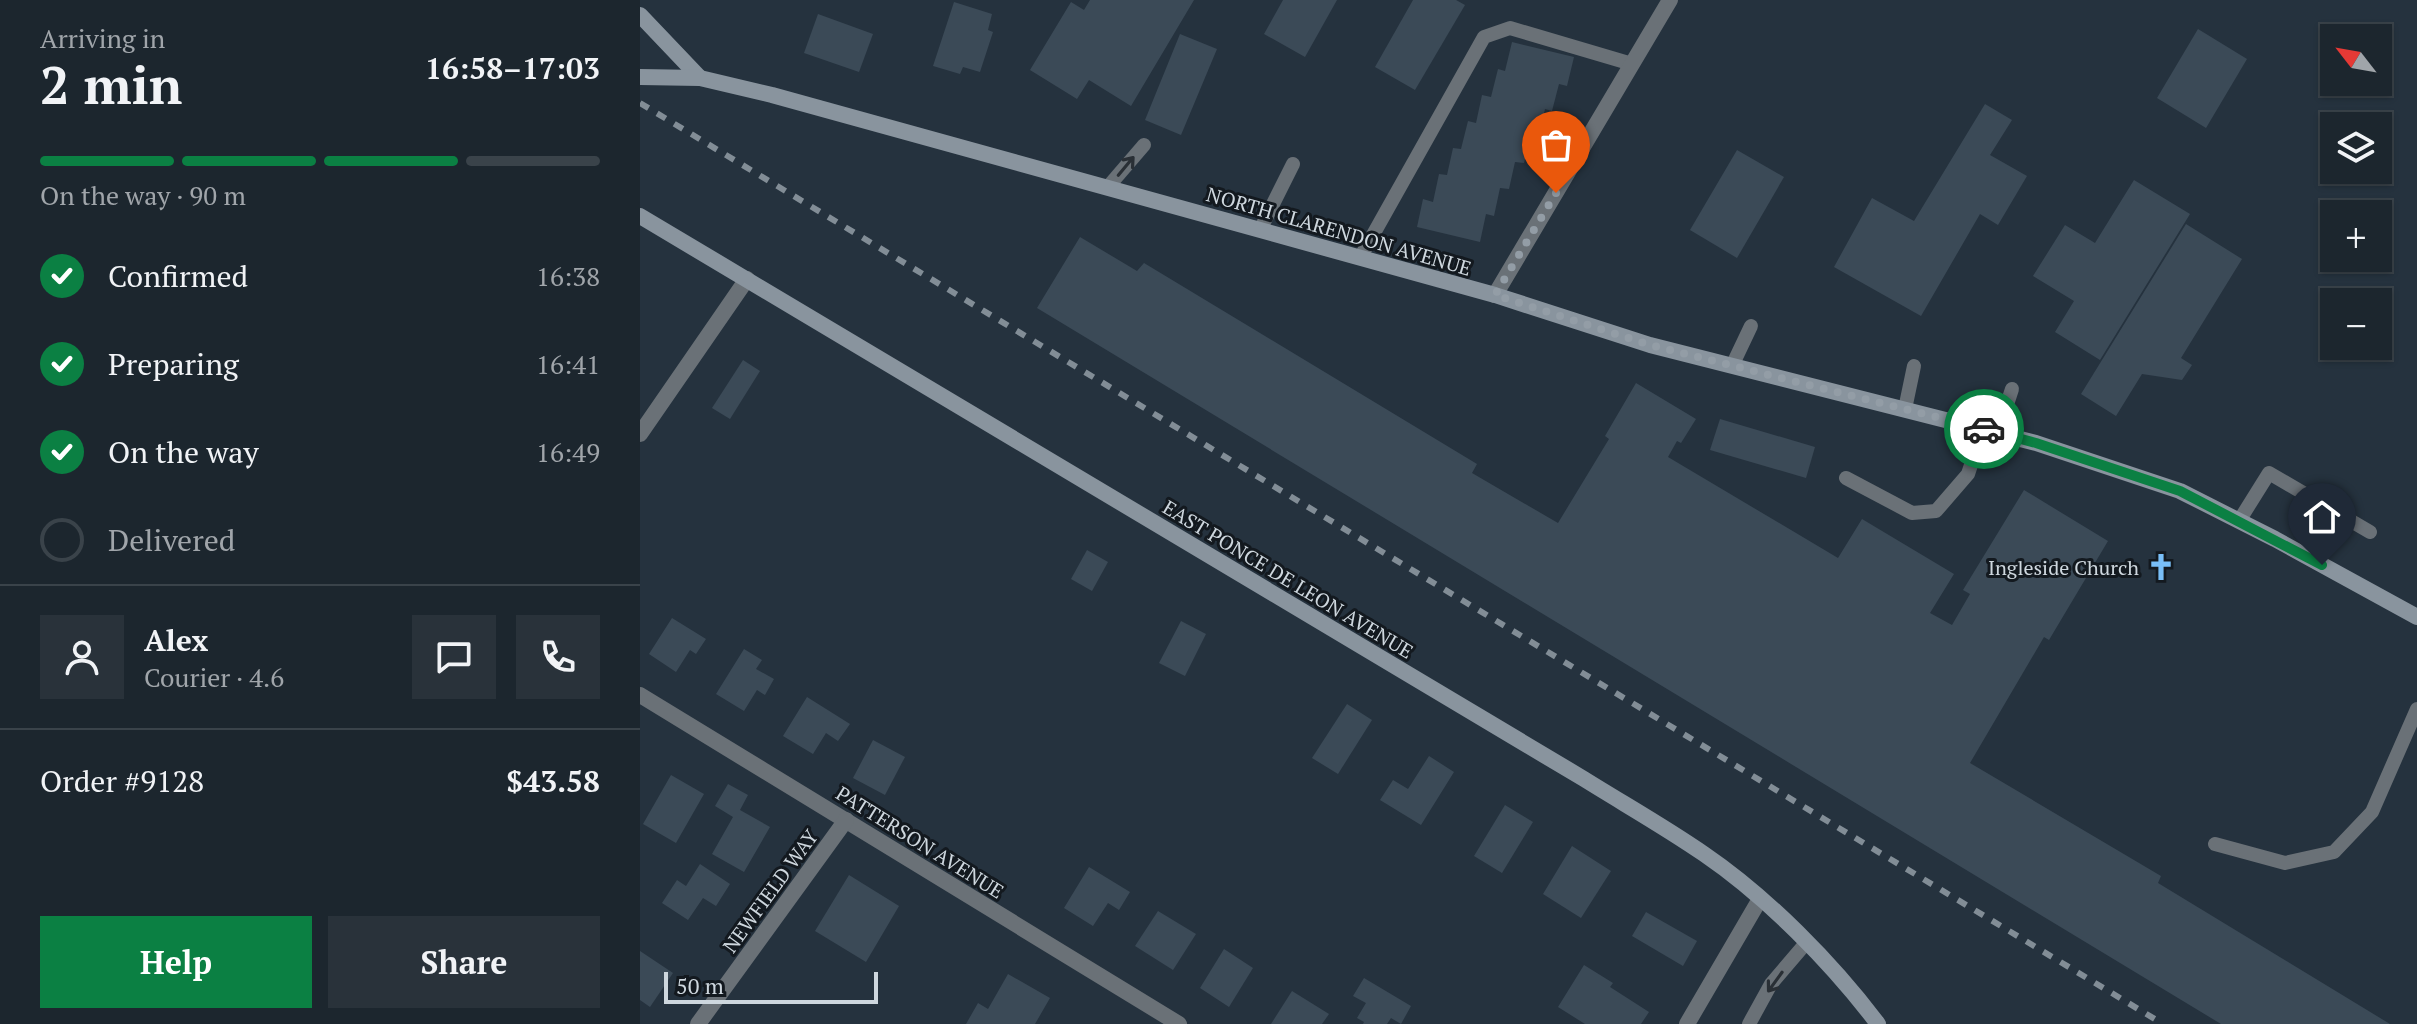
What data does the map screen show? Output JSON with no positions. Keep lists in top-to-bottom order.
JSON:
{
  "streets": {
    "street": [
      "NORTH CLARENDON AVENUE",
      "EAST PONCE DE LEON AVENUE",
      "PATTERSON AVENUE",
      "NEWFIELD WAY"
    ]
  },
  "crossings": [
    ["PATTERSON AVENUE", "NEWFIELD WAY"]
  ],
  "places": {
    "church": ["Ingleside Church"]
  },
  "scale_bar": "50 m",
  "north": "top left",
  "page": {
    "heading": ["2 min", "Arriving in", "16:58–17:03"],
    "panel": [
      "Alex",
      "Courier · 4.6",
      "Order #9128",
      "$43.58"
    ],
    "map_buttons": ["+", "−"],
    "bar": "On the way · 90 m",
    "list": [
      ["Confirmed", "16:38"],
      ["Preparing", "16:41"],
      ["On the way", "16:49"],
      "Delivered"
    ],
    "buttons": ["Help", "Share"],
    "scale": "50 m"
  }
}
